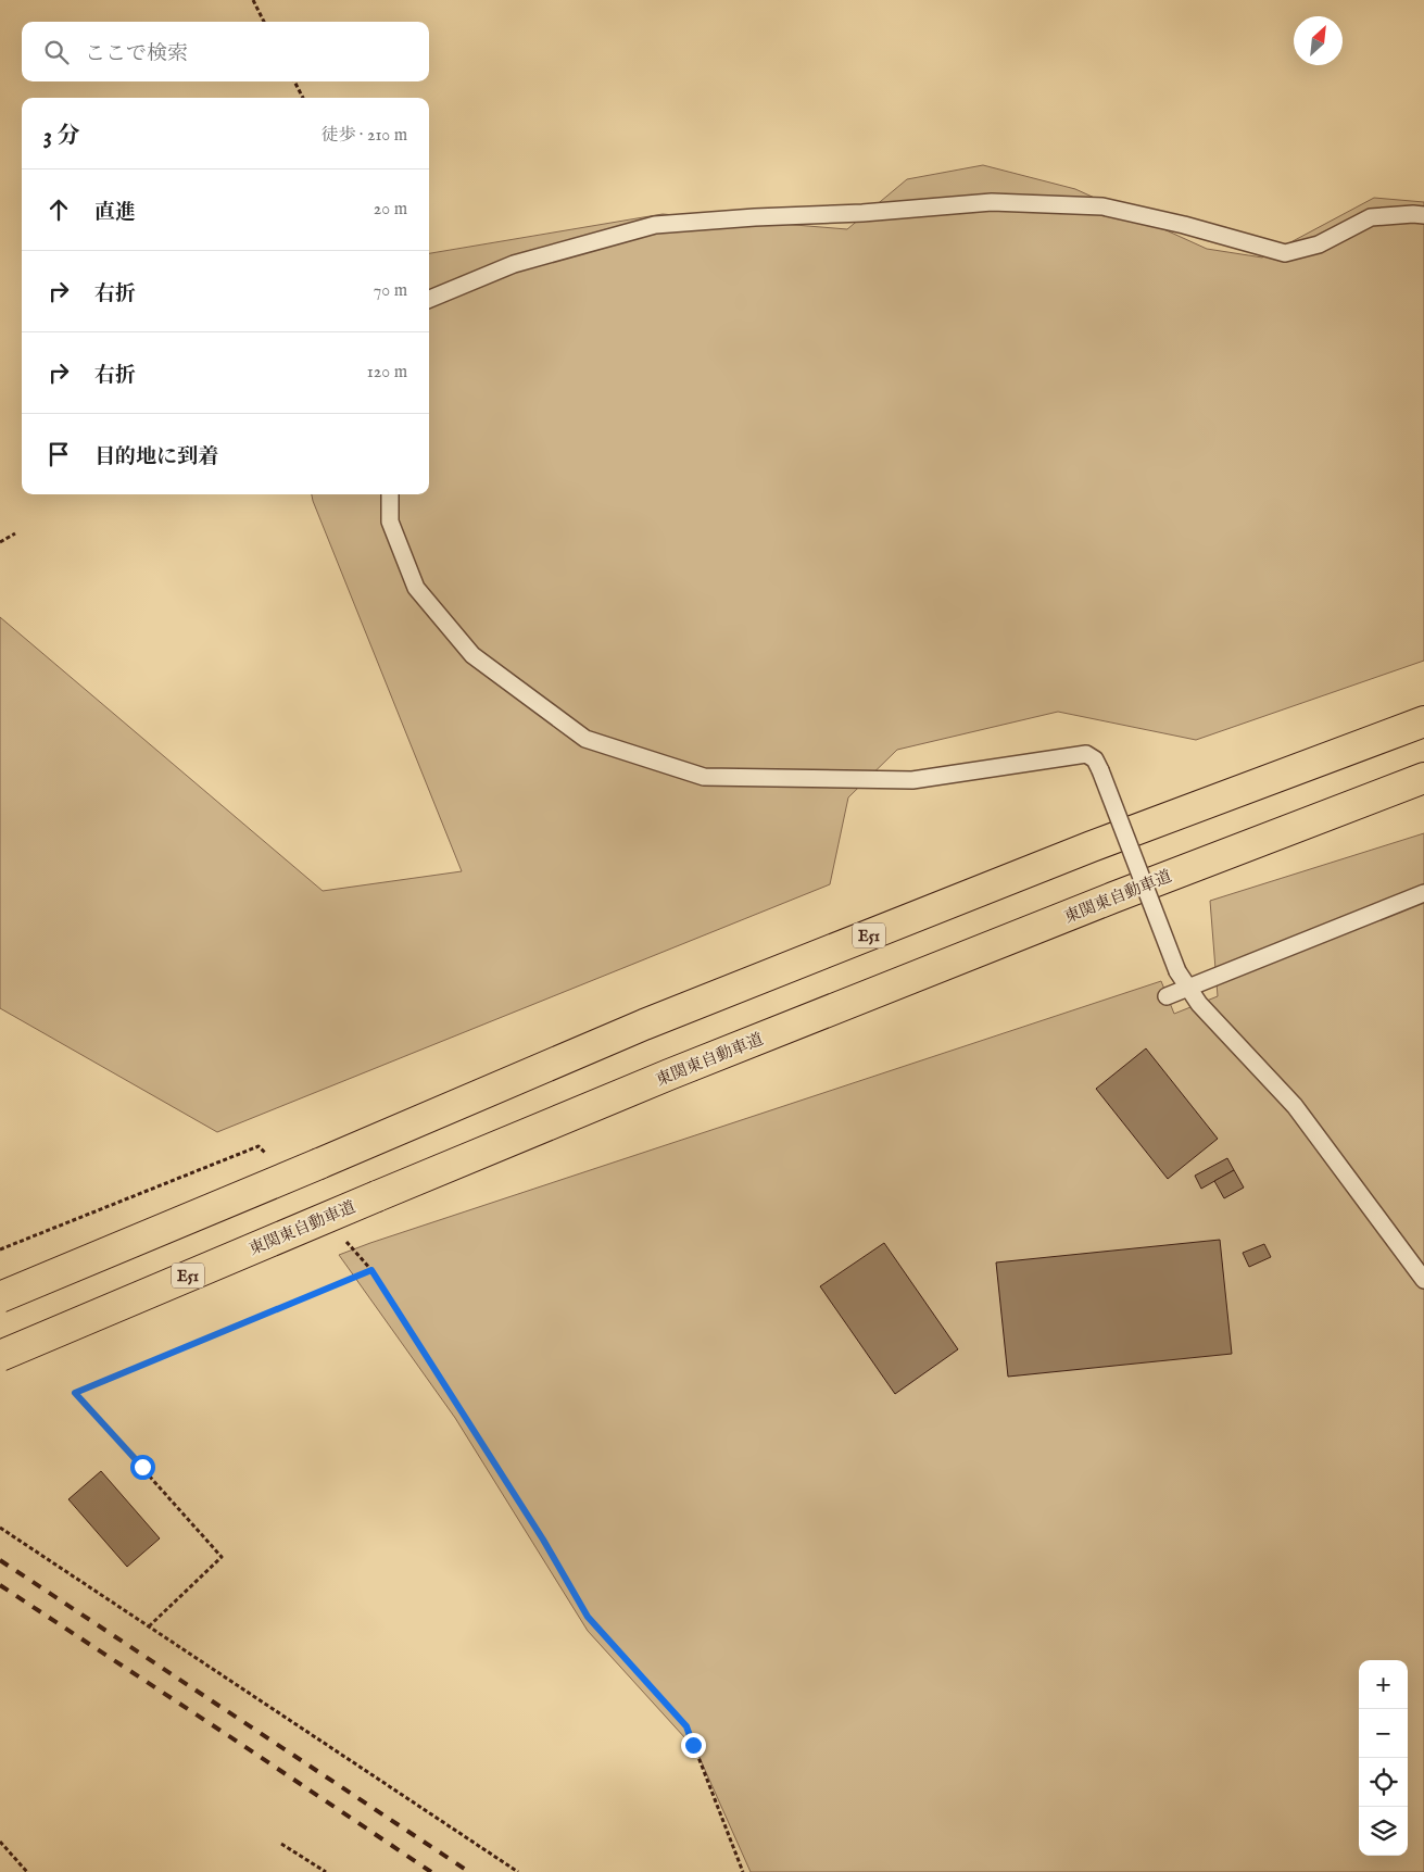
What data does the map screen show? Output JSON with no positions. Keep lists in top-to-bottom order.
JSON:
{
  "streets": {
    "highway": ["東関東自動車道", "E51"]
  },
  "north": "top right",
  "page": {
    "search": "ここで検索",
    "heading": ["3 分", "徒歩 · 210 m"],
    "list": [
      ["直進", "20 m"],
      ["右折", "70 m"],
      ["右折", "120 m"],
      "目的地に到着"
    ],
    "map_buttons": ["+", "−"]
  }
}
